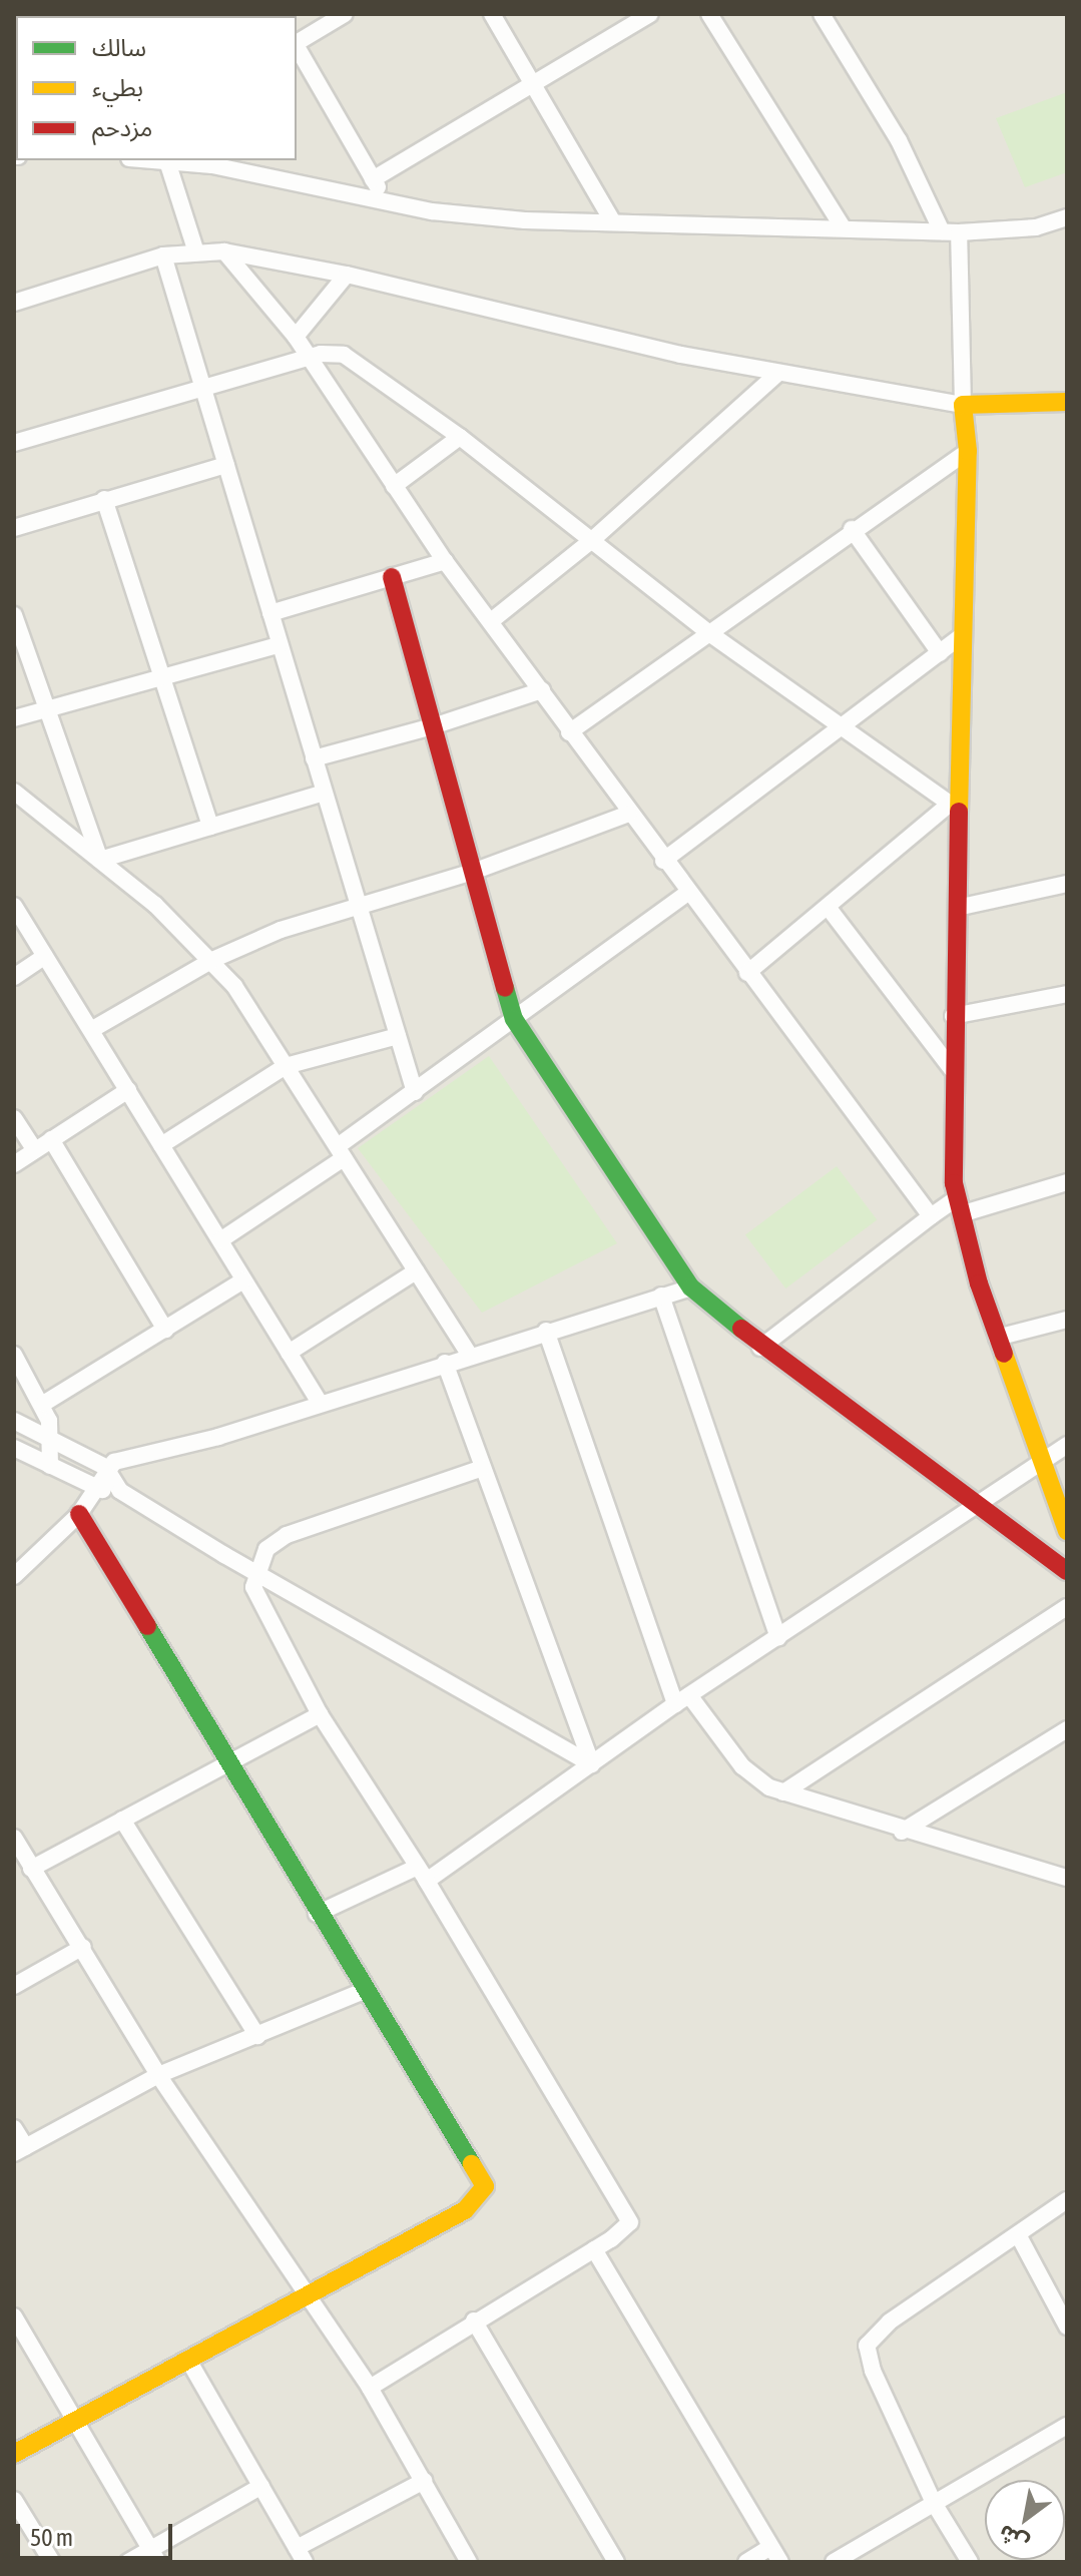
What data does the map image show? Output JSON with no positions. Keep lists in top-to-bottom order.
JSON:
{
  "legend": ["سالك", "بطيء", "مزدحم"],
  "scale_bar": "50 m",
  "north": "bottom left"
}
